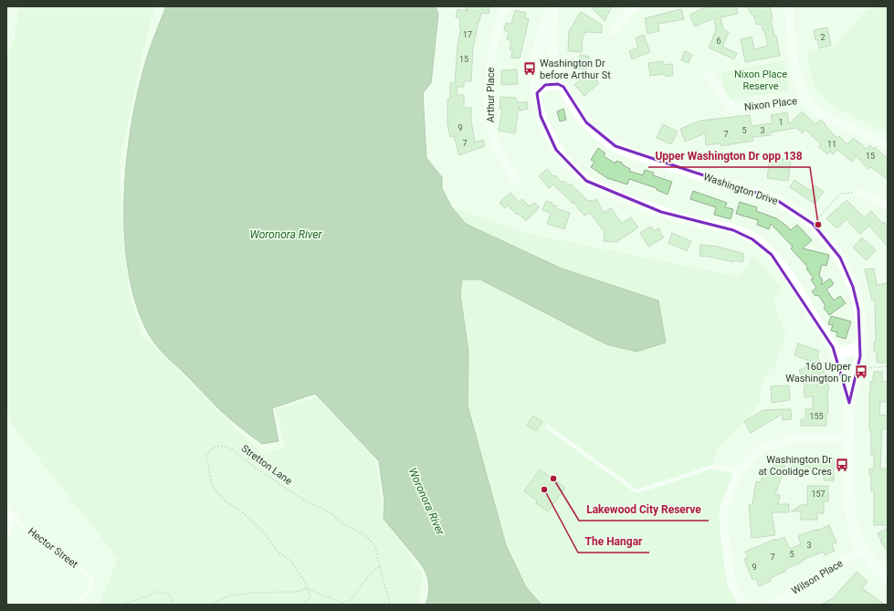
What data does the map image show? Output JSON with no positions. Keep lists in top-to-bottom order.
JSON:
{
  "streets": {
    "street": [
      "Arthur Place",
      "Nixon Place",
      "Washington Drive",
      "Wilson Place"
    ],
    "lane": ["Hector Street"],
    "path": ["Stretton Lane"]
  },
  "crossings": [
    ["Washington Drive", "Wilson Place"]
  ],
  "water": ["Woronora River"],
  "parks": ["Nixon Place Reserve"],
  "places": {
    "bus stop": ["Washington Dr before Arthur St", "160 Upper Washington Dr", "Washington Dr at Coolidge Cres"],
    "other": ["Upper Washington Dr opp 138", "Lakewood City Reserve", "The Hangar"]
  },
  "house_numbers": [
    "17",
    "2",
    "6",
    "15",
    "1",
    "9",
    "5",
    "3",
    "7",
    "7",
    "11",
    "15",
    "155",
    "157",
    "3",
    "5",
    "7",
    "9"
  ]
}
